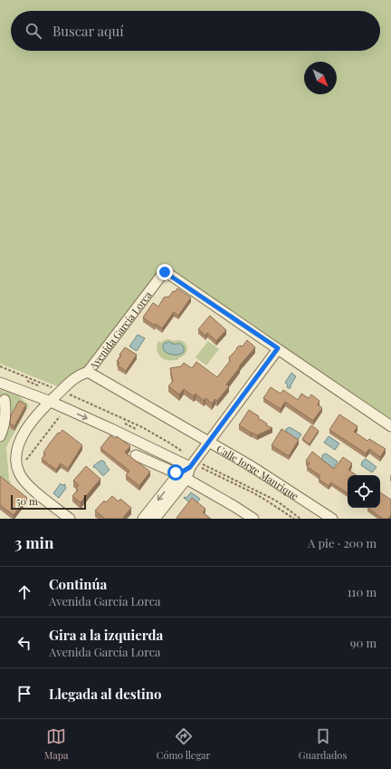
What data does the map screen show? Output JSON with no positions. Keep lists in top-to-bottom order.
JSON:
{
  "streets": {
    "street": ["Avenida García Lorca", "Calle Jorge Manrique"]
  },
  "crossings": [
    ["Avenida García Lorca", "Calle Jorge Manrique"]
  ],
  "scale_bar": "50 m",
  "north": "bottom right",
  "page": {
    "search": "Buscar aquí",
    "scale": "50 m",
    "heading": ["3 min", "A pie · 200 m"],
    "list": [
      ["Continúa", "Avenida García Lorca", "110 m"],
      ["Gira a la izquierda", "Avenida García Lorca", "90 m"],
      "Llegada al destino"
    ],
    "nav": ["Mapa", "Cómo llegar", "Guardados"]
  }
}
